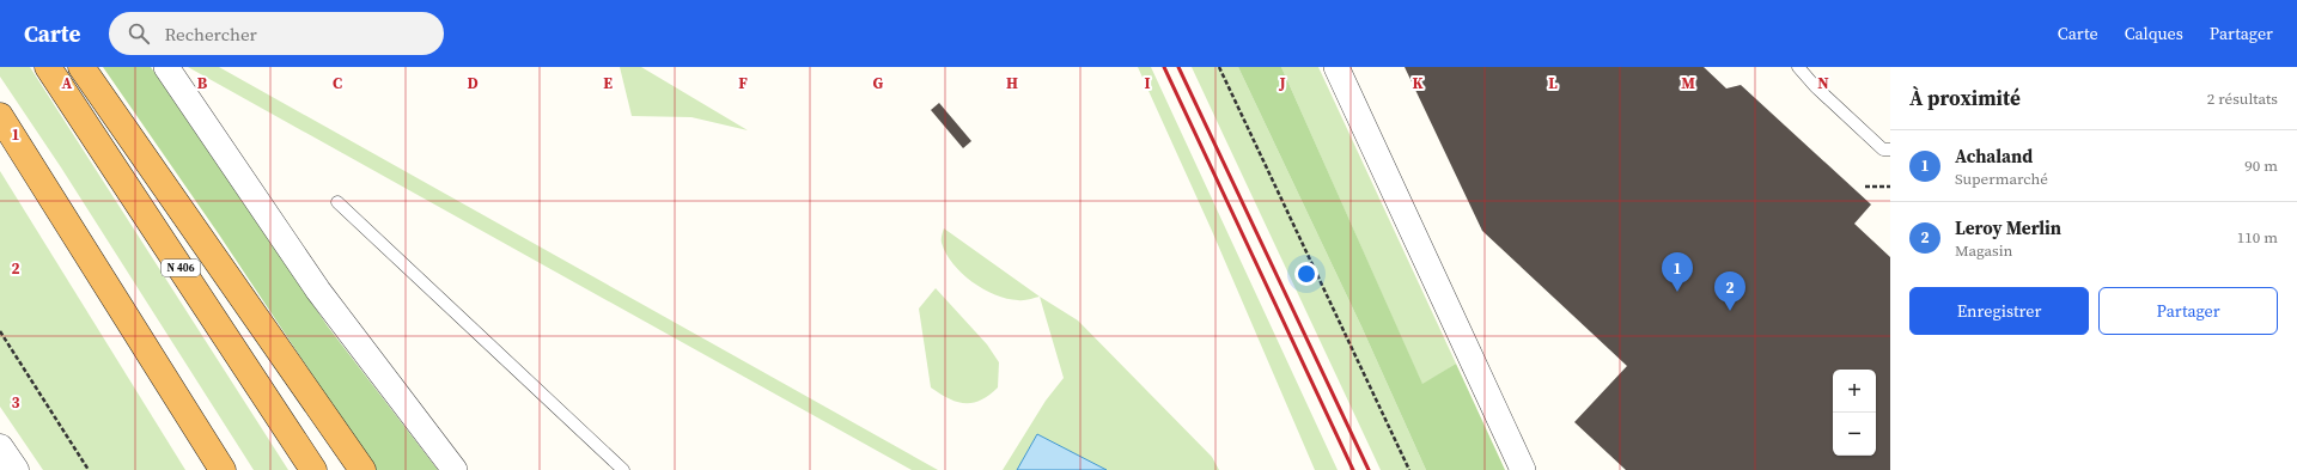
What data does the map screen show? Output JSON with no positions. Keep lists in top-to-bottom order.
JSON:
{
  "streets": {
    "highway": ["N 406"]
  },
  "page": {
    "header": "Carte",
    "search": "Rechercher",
    "nav": ["Carte", "Calques", "Partager"],
    "heading": ["À proximité", "2 résultats"],
    "list": [
      {
        "mark": "1",
        "name": "Achaland",
        "note": "Supermarché",
        "value": "90 m"
      },
      {
        "mark": "2",
        "name": "Leroy Merlin",
        "note": "Magasin",
        "value": "110 m"
      }
    ],
    "pins": ["1", "2"],
    "buttons": ["Enregistrer", "Partager"],
    "map_buttons": ["+", "−"]
  },
  "grid": {
    "columns": [
      "A",
      "B",
      "C",
      "D",
      "E",
      "F",
      "G",
      "H",
      "I",
      "J",
      "K",
      "L",
      "M",
      "N"
    ],
    "rows": ["1", "2", "3"]
  }
}
